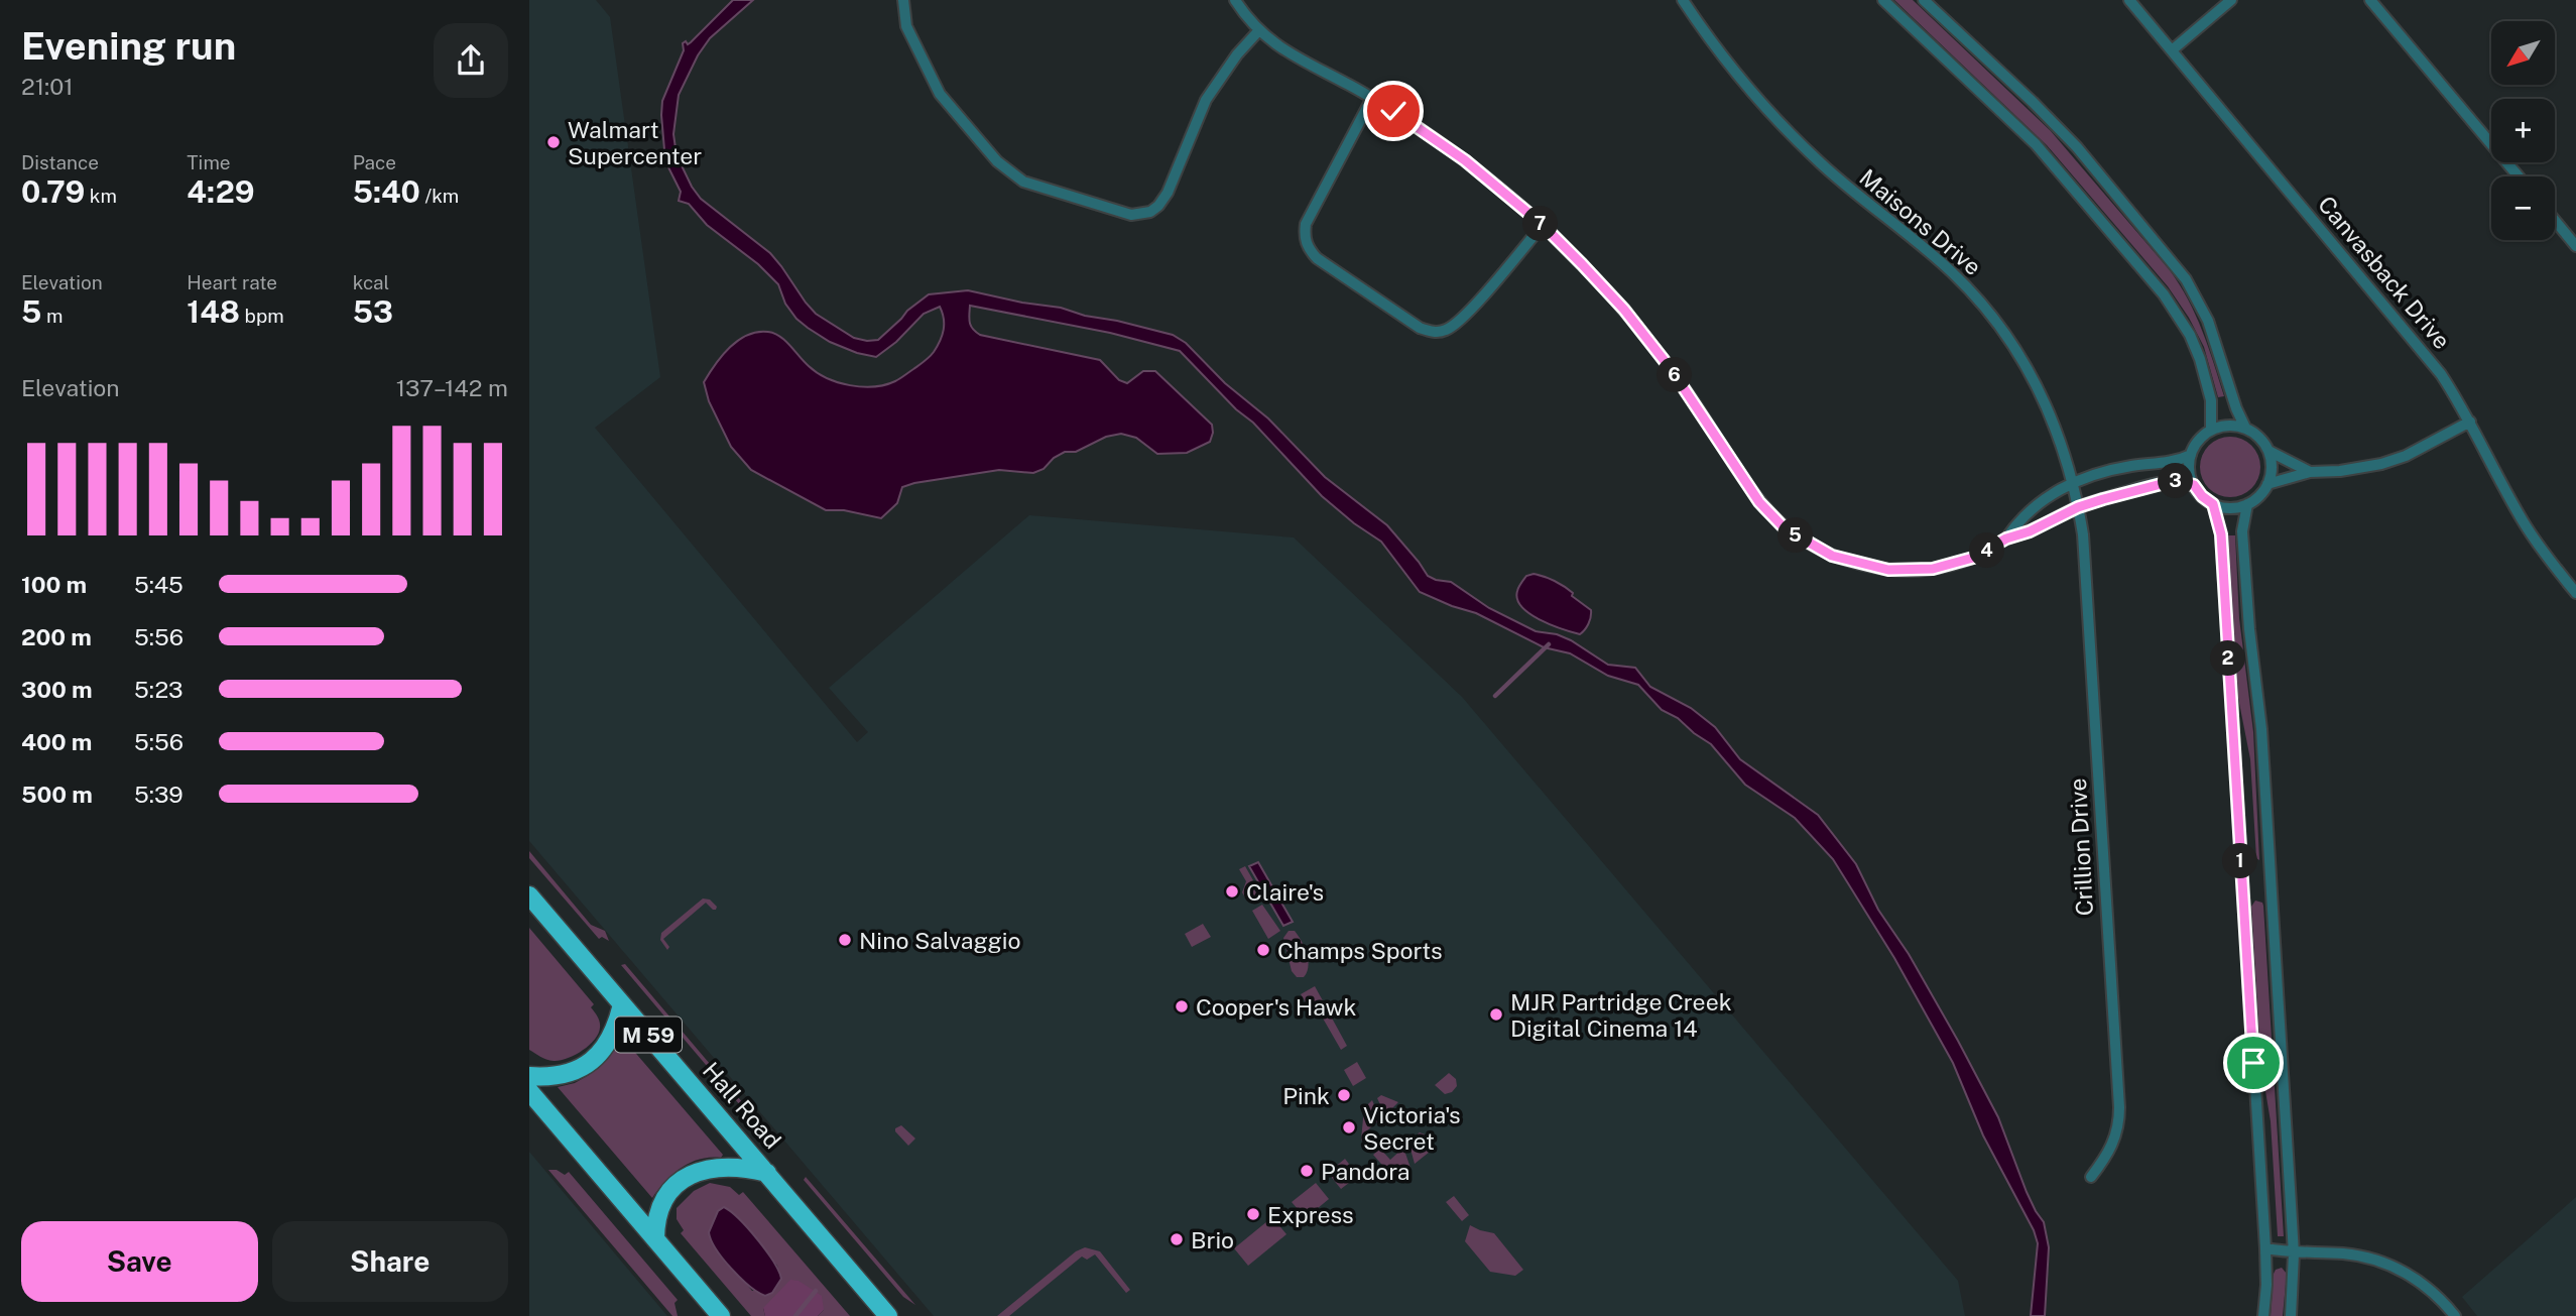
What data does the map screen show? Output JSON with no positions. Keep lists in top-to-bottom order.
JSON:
{
  "streets": {
    "highway": ["M 59", "Hall Road"],
    "street": ["Maisons Drive", "Canvasback Drive", "Crillion Drive"]
  },
  "crossings": [
    ["Maisons Drive", "Crillion Drive"]
  ],
  "places": [
    "Walmart Supercenter",
    "Claire's",
    "Nino Salvaggio",
    "Champs Sports",
    "Cooper's Hawk",
    "MJR Partridge Creek Digital Cinema 14",
    "Pink",
    "Victoria's Secret",
    "Pandora",
    "Express",
    "Brio"
  ],
  "north": "bottom left",
  "page": {
    "heading": ["Evening run", "21:01"],
    "map_buttons": ["+", "−"],
    "stats": [
      ["Distance", "0.79 km"],
      ["Time", "4:29"],
      ["Pace", "5:40 /km"],
      ["Elevation", "5 m"],
      ["Heart rate", "148 bpm"],
      ["kcal", "53"]
    ],
    "pins": [
      "7",
      "6",
      "3",
      "5",
      "4",
      "2",
      "1"
    ],
    "chart": ["Elevation", "137–142 m"],
    "list": [
      {
        "name": "100 m",
        "note": "5:45"
      },
      {
        "name": "200 m",
        "note": "5:56"
      },
      {
        "name": "300 m",
        "note": "5:23"
      },
      {
        "name": "400 m",
        "note": "5:56"
      },
      {
        "name": "500 m",
        "note": "5:39"
      }
    ],
    "buttons": ["Save", "Share"]
  }
}
